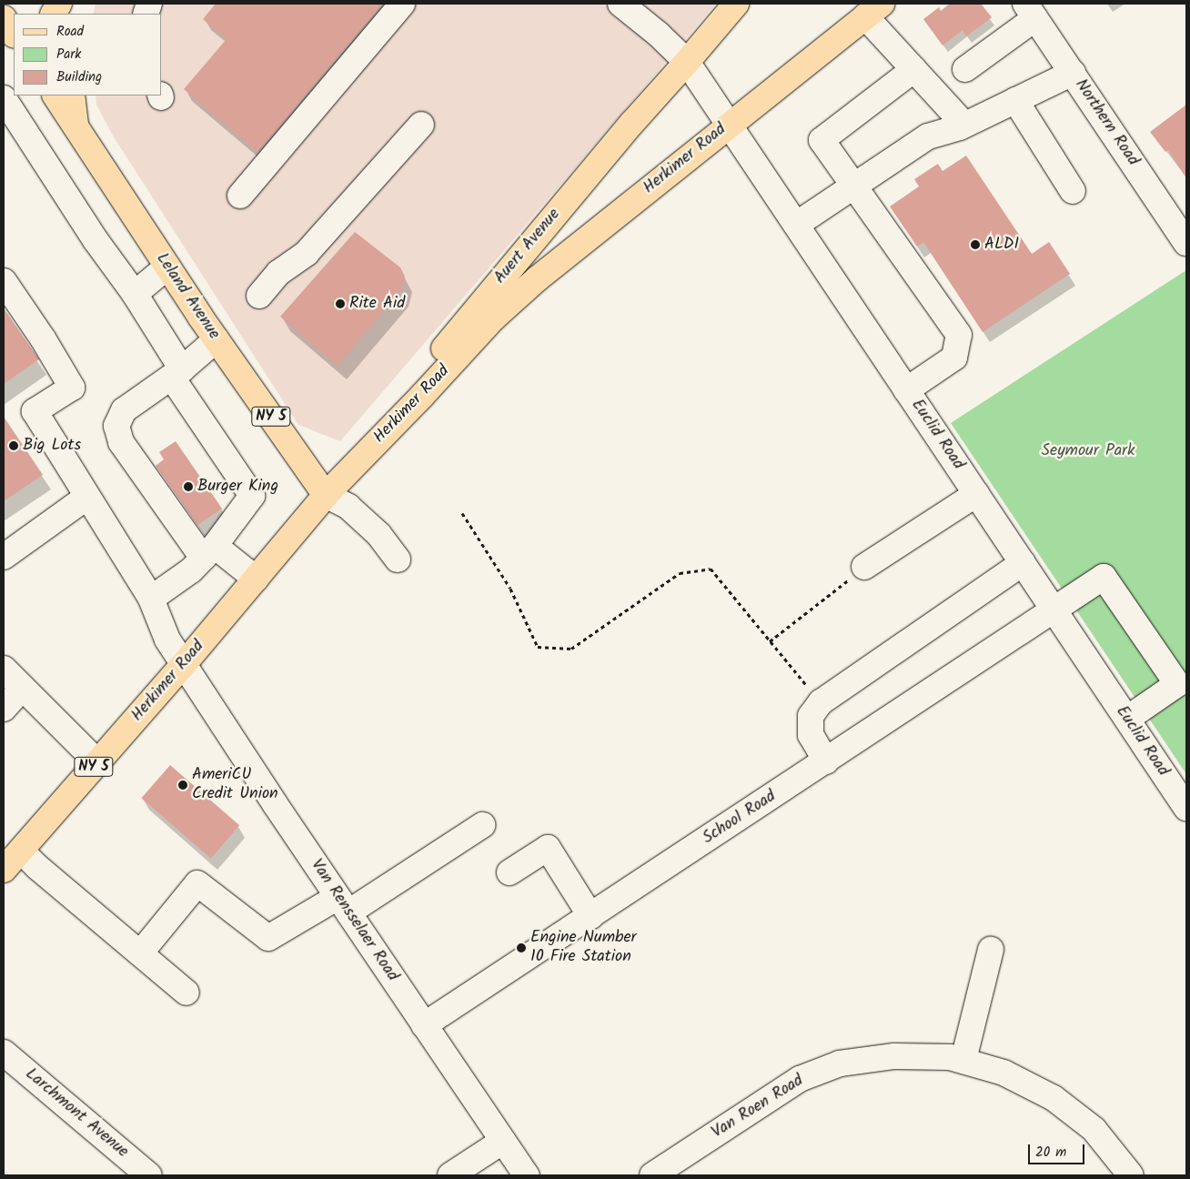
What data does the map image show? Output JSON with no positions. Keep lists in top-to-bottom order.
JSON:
{
  "streets": {
    "main road": [
      "Herkimer Road",
      "Auert Avenue",
      "Leland Avenue",
      "NY 5"
    ],
    "street": [
      "Northern Road",
      "Euclid Road",
      "School Road",
      "Van Rensselaer Road",
      "Van Roen Road",
      "Larchmont Avenue"
    ]
  },
  "crossings": [
    ["Herkimer Road", "Auert Avenue"],
    ["Herkimer Road", "Leland Avenue"],
    ["Herkimer Road", "Euclid Road"],
    ["Herkimer Road", "Van Rensselaer Road"],
    ["Auert Avenue", "Leland Avenue"],
    ["Auert Avenue", "Euclid Road"],
    ["Leland Avenue", "NY 5"],
    ["Euclid Road", "School Road"],
    ["School Road", "Van Rensselaer Road"]
  ],
  "parks": ["Seymour Park"],
  "places": [
    "ALDI",
    "Rite Aid",
    "Big Lots",
    "Burger King",
    "AmeriCU Credit Union",
    "Engine Number 10 Fire Station"
  ],
  "legend": ["Road", "Park", "Building"],
  "scale_bar": "20 m"
}
